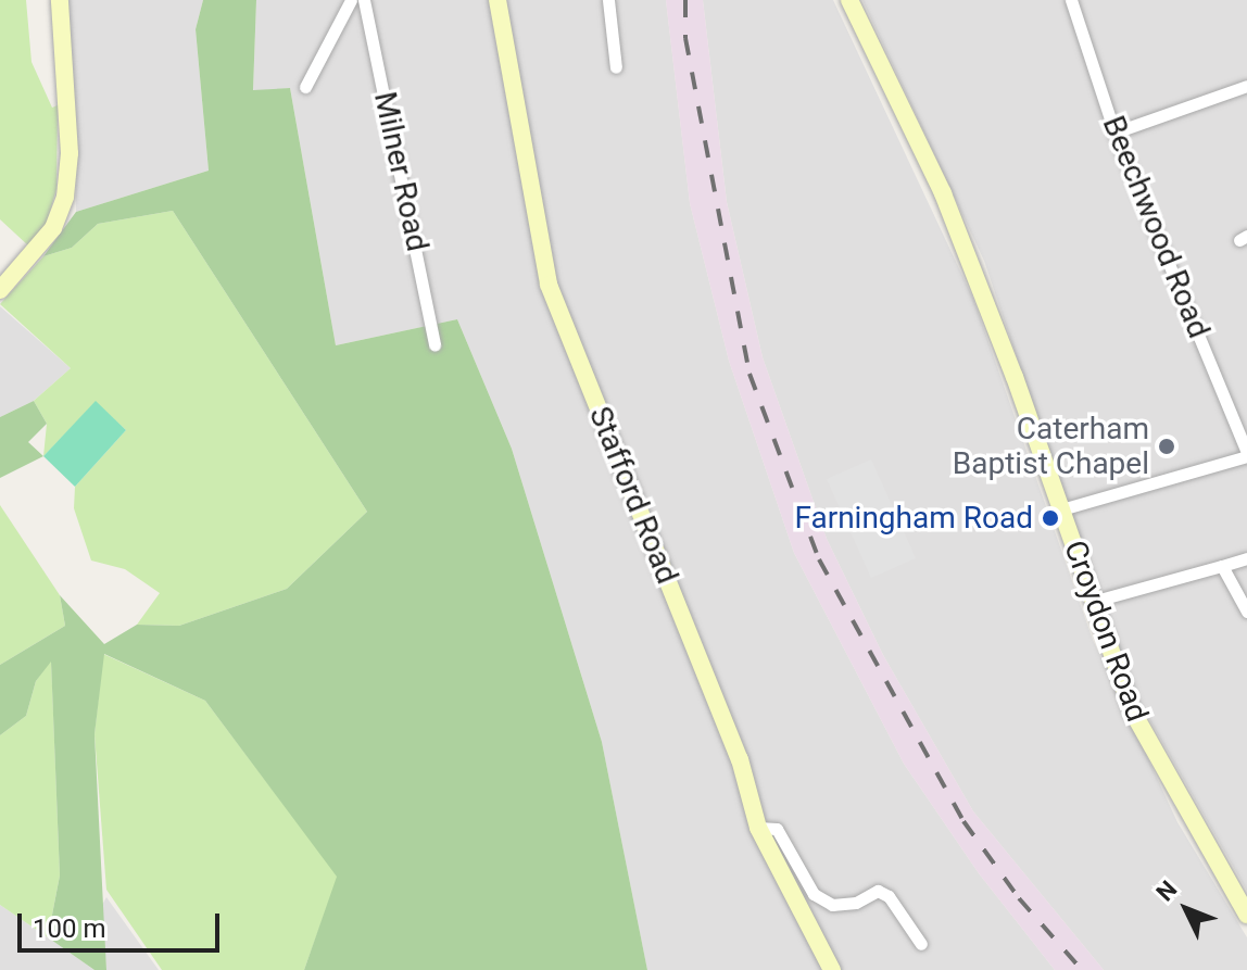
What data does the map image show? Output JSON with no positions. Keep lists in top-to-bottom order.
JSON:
{
  "streets": {
    "street": [
      "Milner Road",
      "Beechwood Road",
      "Stafford Road",
      "Croydon Road"
    ]
  },
  "crossings": [
    ["Beechwood Road", "Croydon Road"]
  ],
  "places": ["Caterham Baptist Chapel", "Farningham Road"],
  "scale_bar": "100 m",
  "north": "top left"
}
